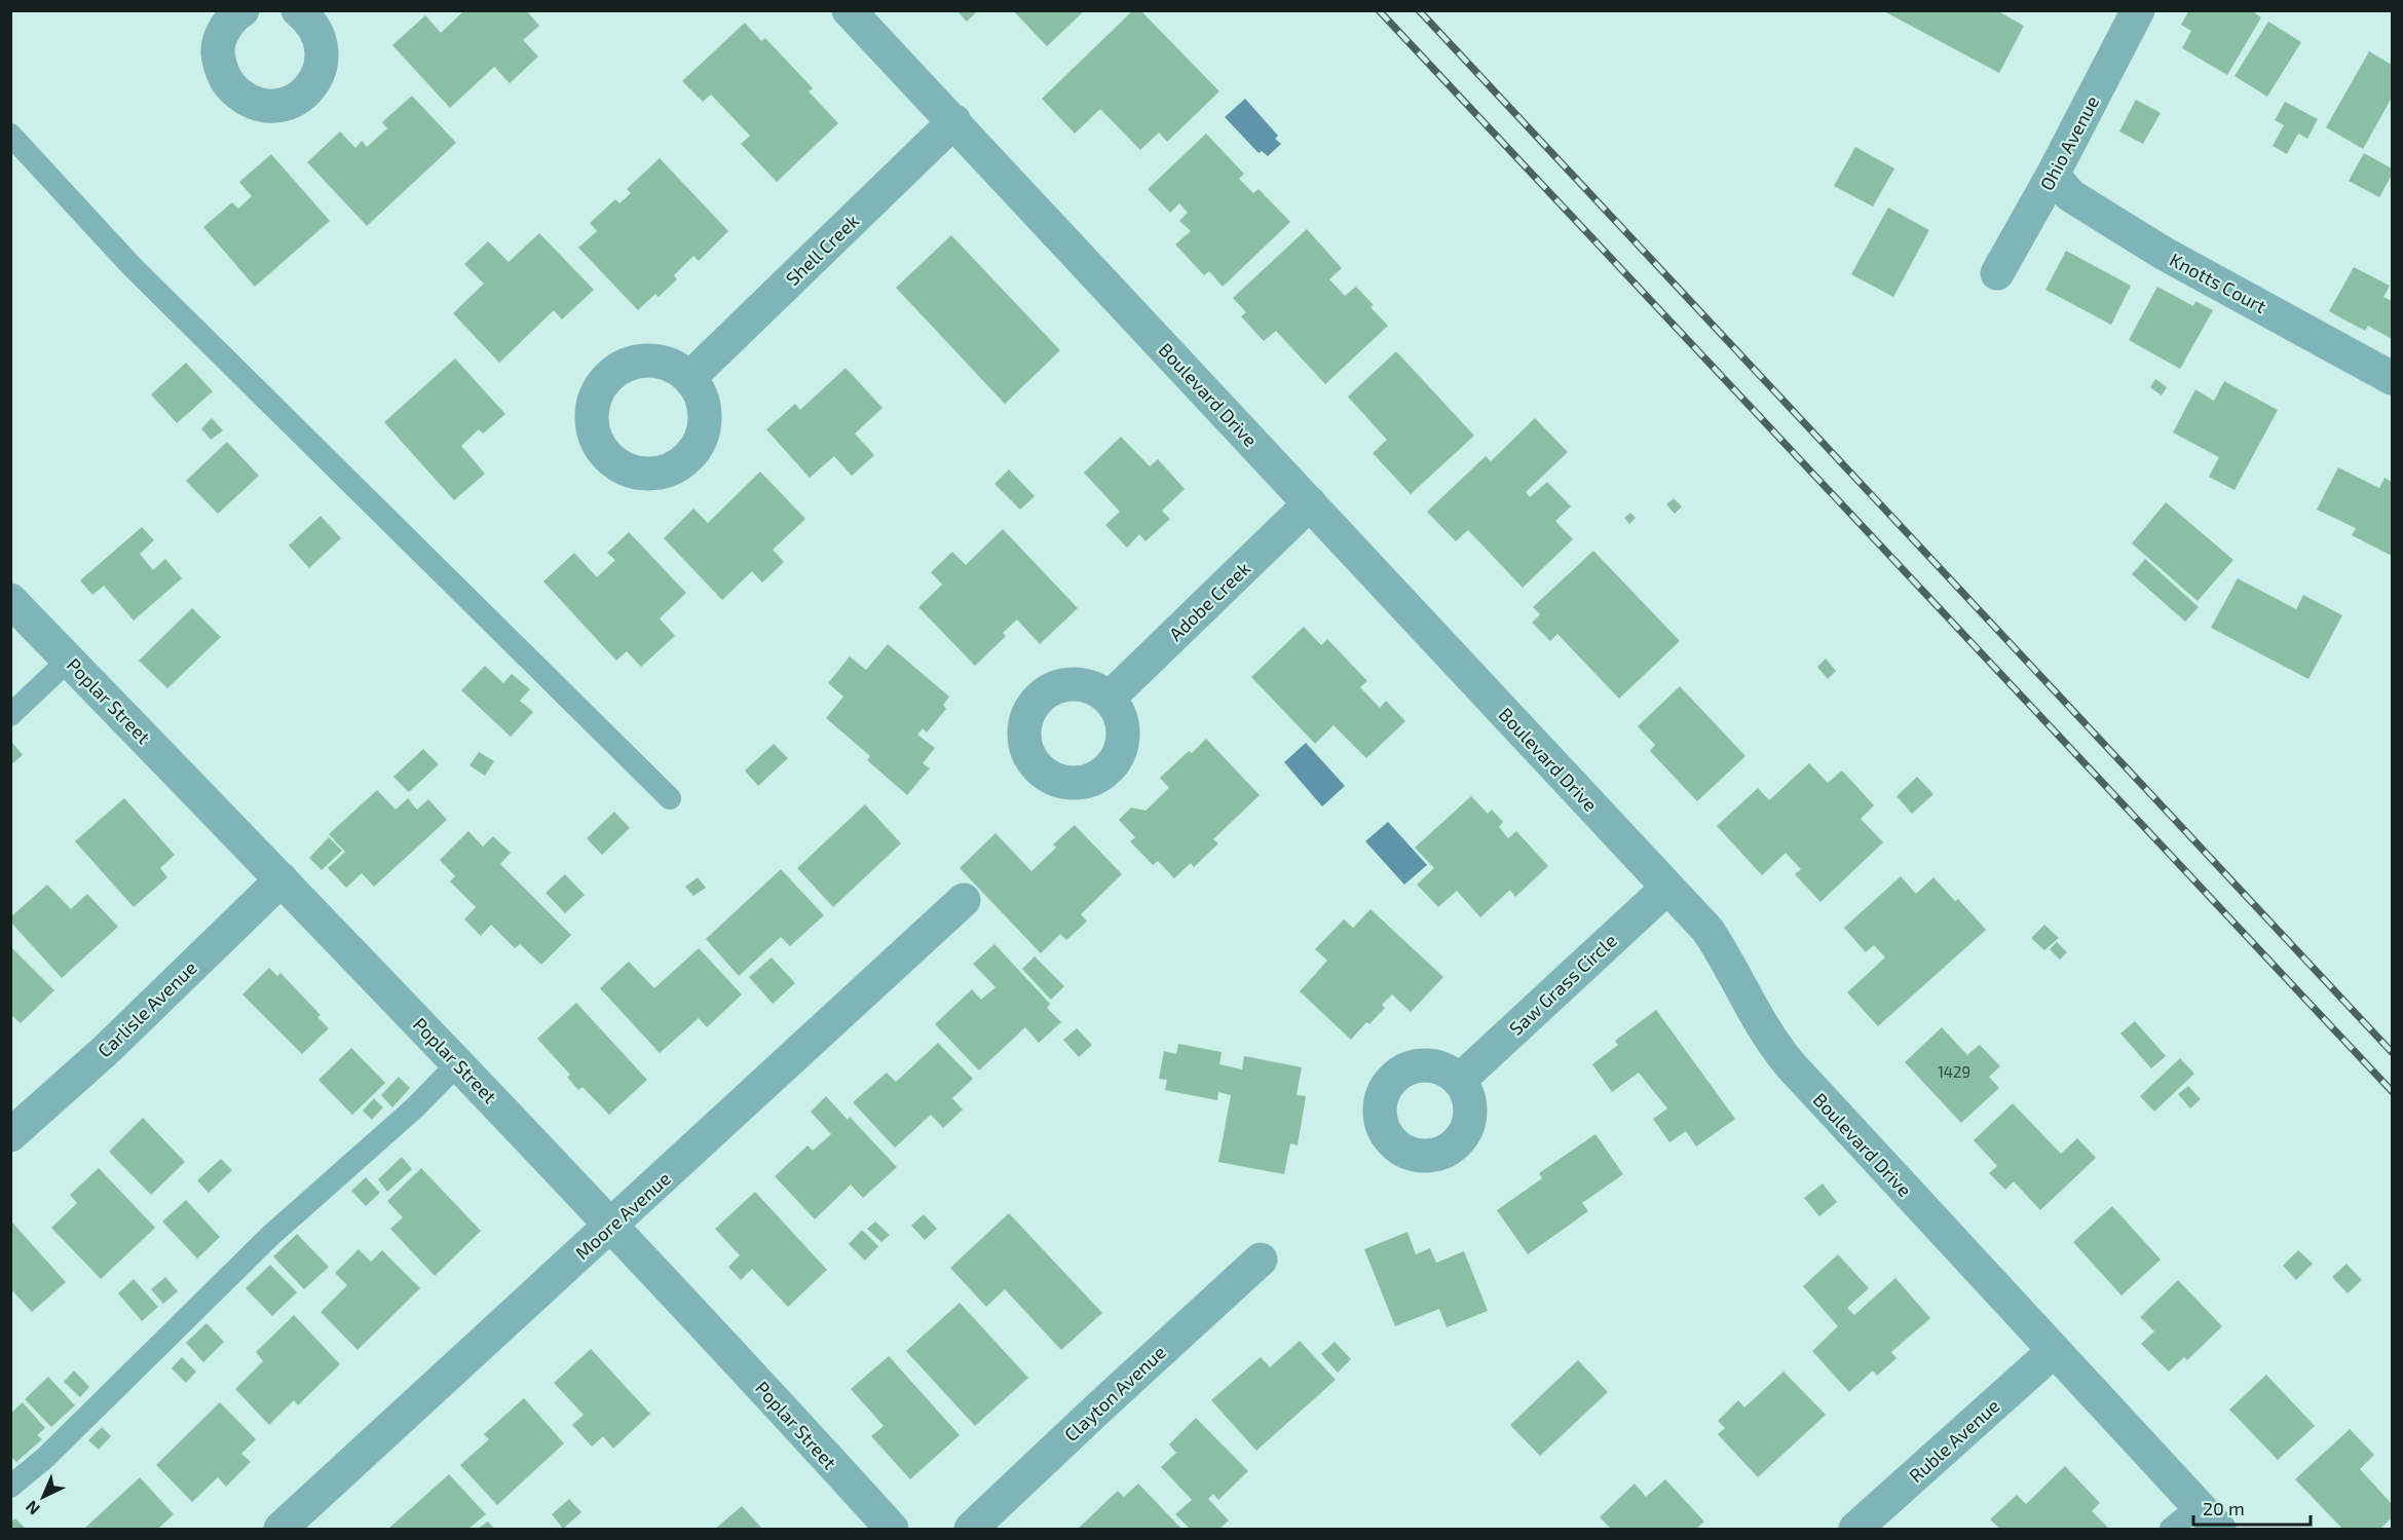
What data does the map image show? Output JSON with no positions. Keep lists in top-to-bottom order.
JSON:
{
  "streets": {
    "street": [
      "Ohio Avenue",
      "Shell Creek",
      "Knotts Court",
      "Boulevard Drive",
      "Adobe Creek",
      "Poplar Street",
      "Saw Grass Circle",
      "Carlisle Avenue",
      "Moore Avenue",
      "Clayton Avenue",
      "Ruble Avenue"
    ]
  },
  "crossings": [
    ["Ohio Avenue", "Knotts Court"],
    ["Shell Creek", "Boulevard Drive"],
    ["Boulevard Drive", "Adobe Creek"],
    ["Boulevard Drive", "Saw Grass Circle"],
    ["Boulevard Drive", "Ruble Avenue"],
    ["Poplar Street", "Carlisle Avenue"],
    ["Poplar Street", "Moore Avenue"]
  ],
  "house_numbers": ["1429"],
  "scale_bar": "20 m",
  "north": "bottom left"
}
